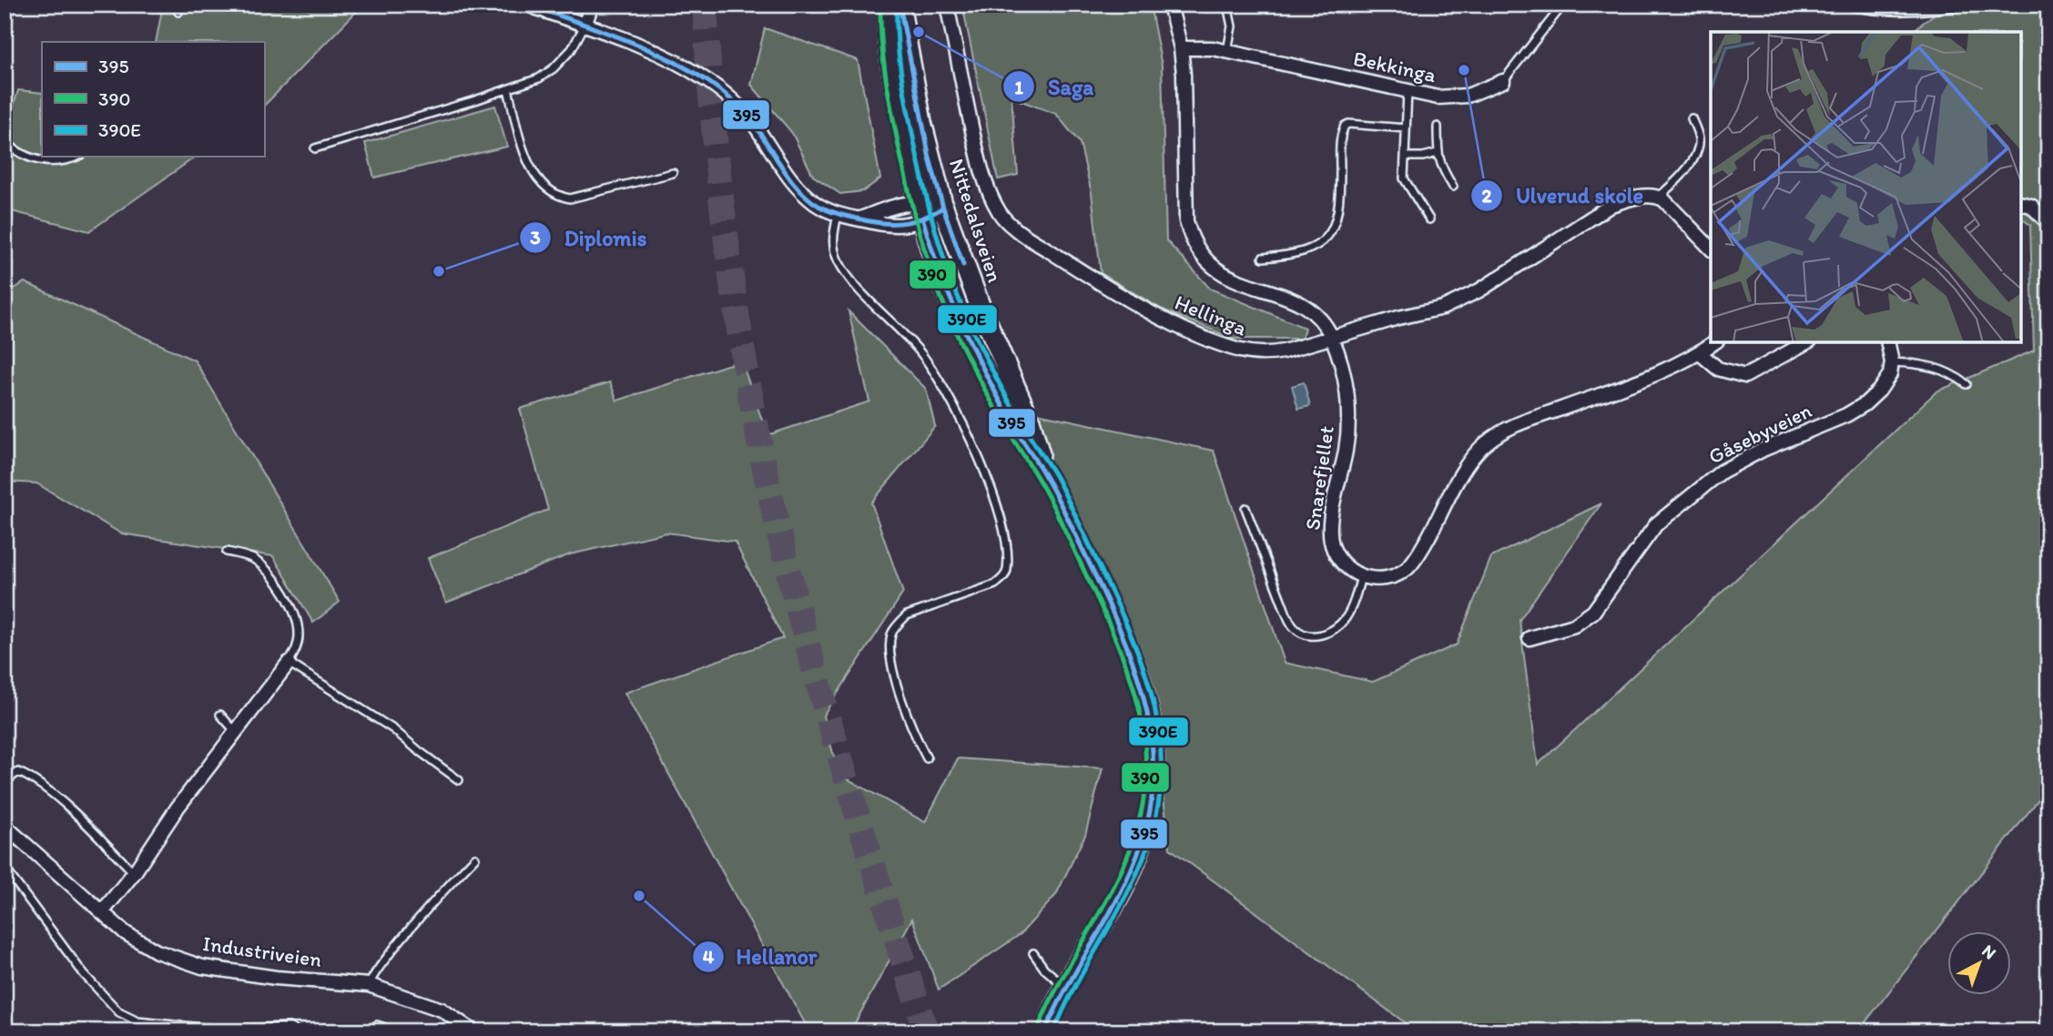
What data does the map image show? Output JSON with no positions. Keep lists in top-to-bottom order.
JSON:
{
  "streets": {
    "main road": ["Nittedalsveien"],
    "street": [
      "Bekkinga",
      "Hellinga",
      "Gåsebyveien",
      "Snarefjellet",
      "Industriveien"
    ]
  },
  "crossings": [
    ["Bekkinga", "Snarefjellet"],
    ["Hellinga", "Snarefjellet"]
  ],
  "places": [
    "Saga",
    "Ulverud skole",
    "Diplomis",
    "Hellanor"
  ],
  "lines": ["transit line 395", "transit line 390", "transit line 390E"],
  "legend": ["395", "390", "390E"],
  "north": "top right"
}
